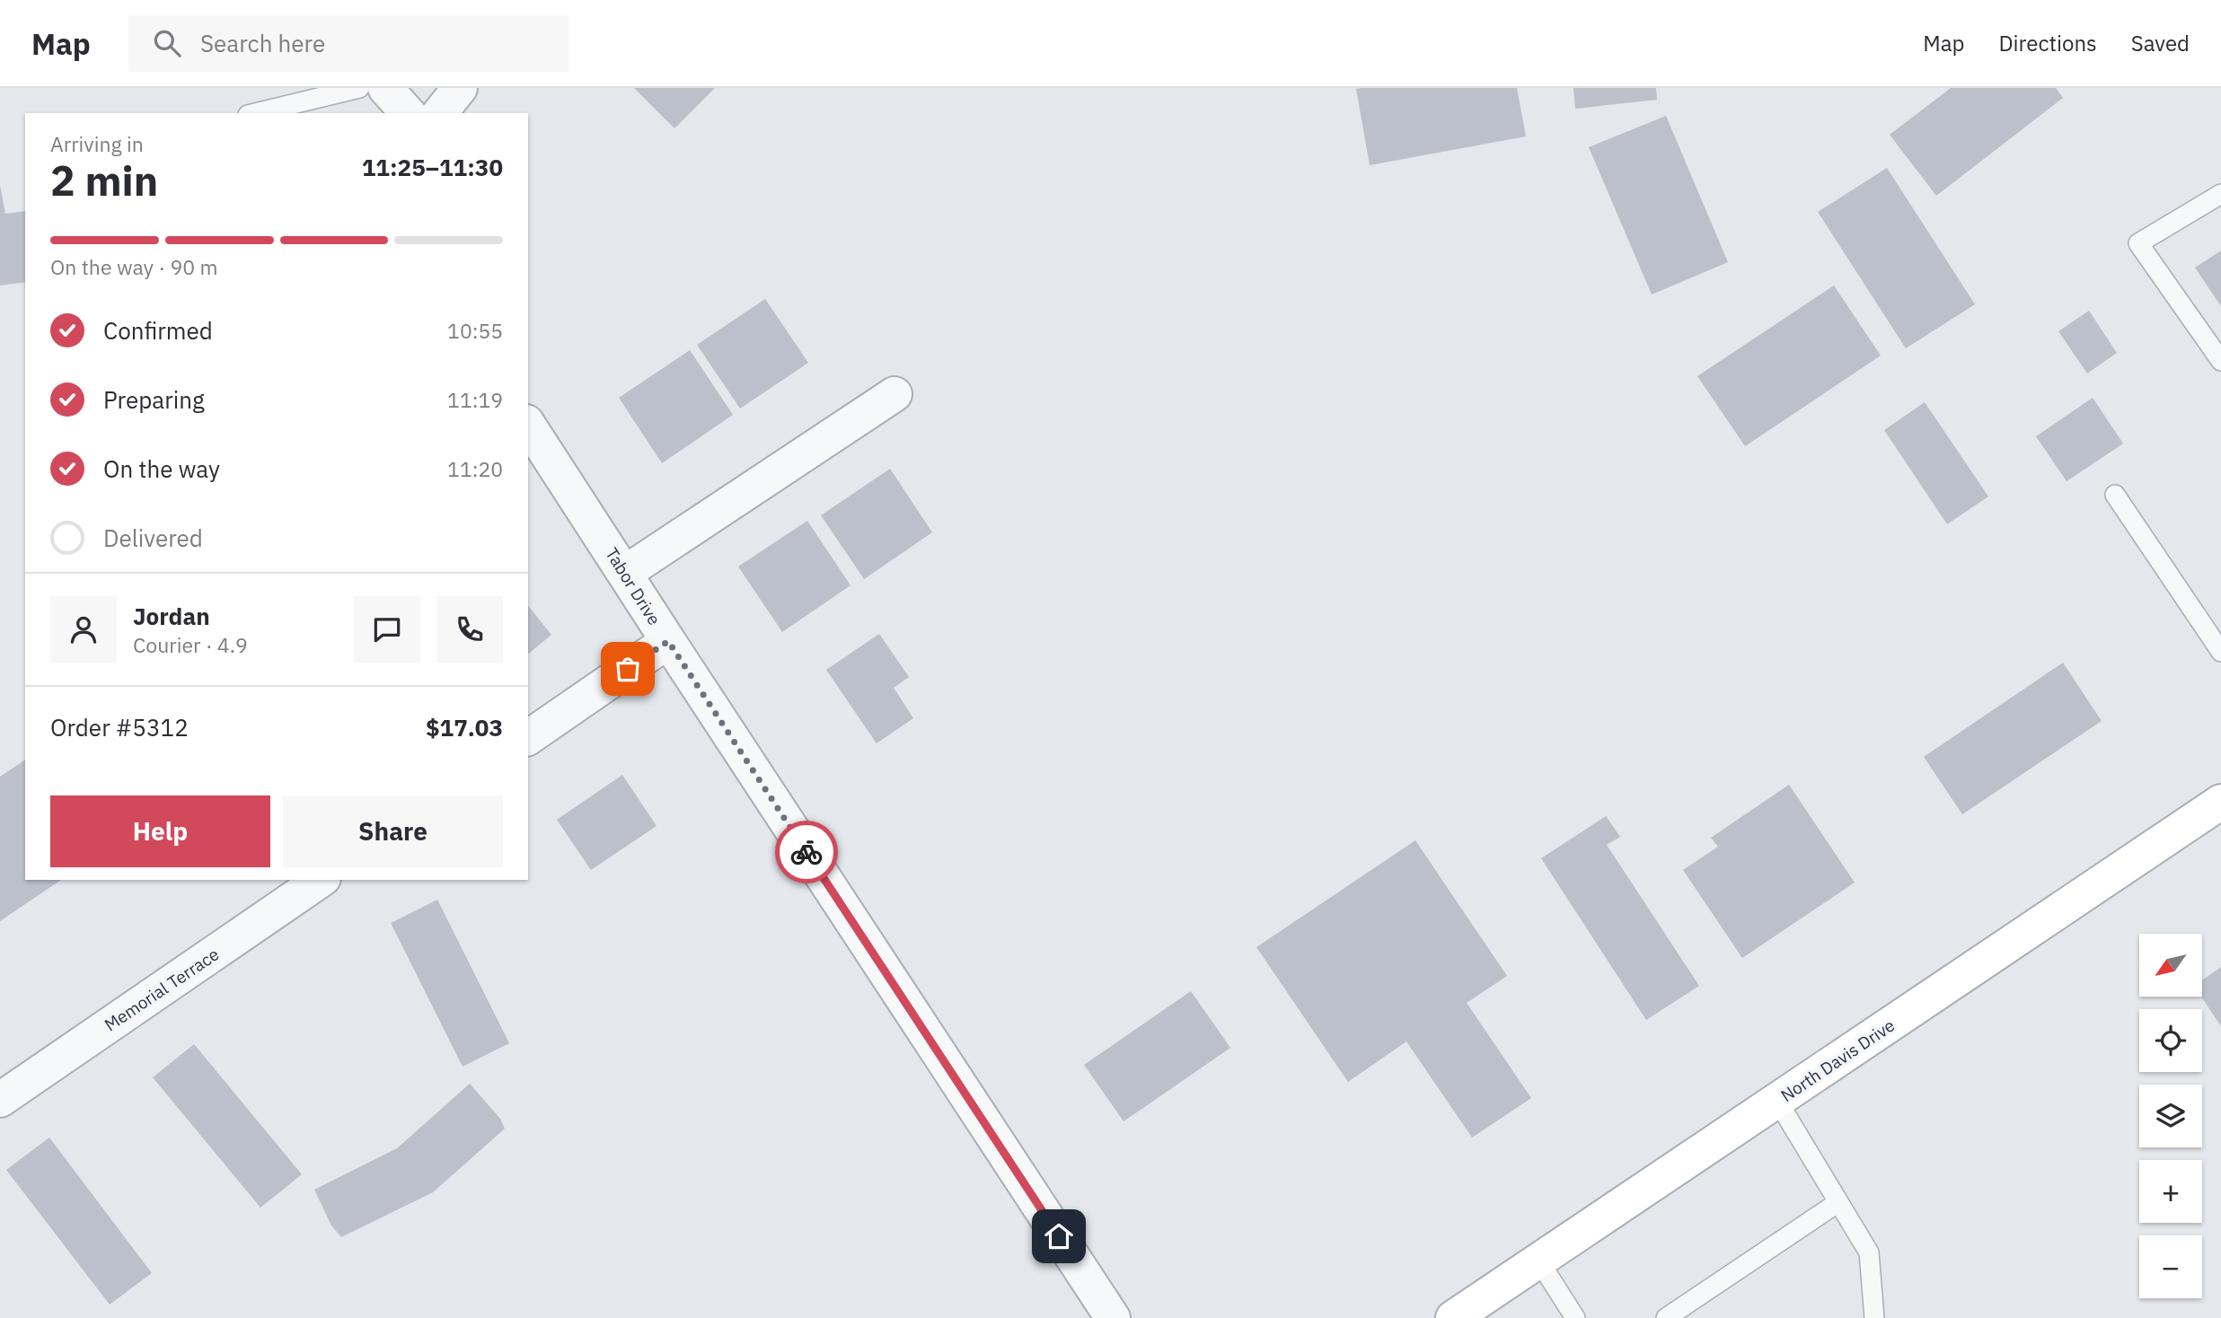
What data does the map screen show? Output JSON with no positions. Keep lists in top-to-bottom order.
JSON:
{
  "streets": {
    "main road": ["North Davis Drive"],
    "street": ["Tabor Drive", "Memorial Terrace"]
  },
  "north": "bottom left",
  "page": {
    "header": "Map",
    "search": "Search here",
    "nav": ["Map", "Directions", "Saved"],
    "heading": ["2 min", "Arriving in", "11:25–11:30"],
    "panel": [
      "Jordan",
      "Courier · 4.9",
      "Order #5312",
      "$17.03"
    ],
    "bar": "On the way · 90 m",
    "list": [
      ["Confirmed", "10:55"],
      ["Preparing", "11:19"],
      ["On the way", "11:20"],
      "Delivered"
    ],
    "buttons": ["Help", "Share"],
    "map_buttons": ["+", "−"]
  }
}
